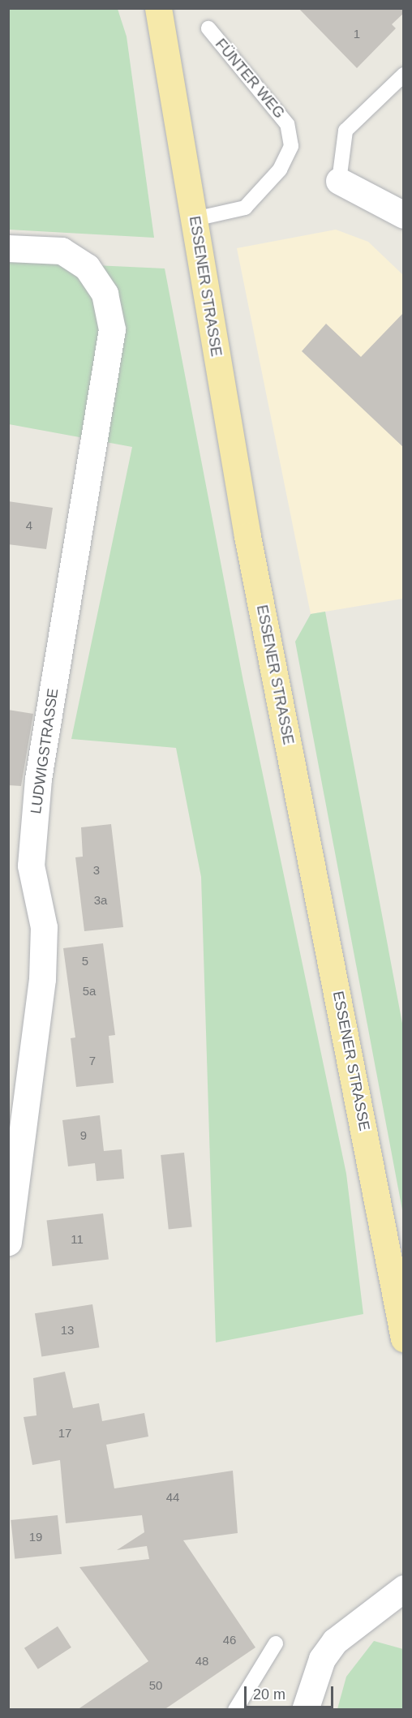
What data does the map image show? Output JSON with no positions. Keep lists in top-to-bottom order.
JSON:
{
  "streets": {
    "main road": ["ESSENER STRASSE"],
    "street": ["LUDWIGSTRASSE"],
    "lane": ["FÜNTER WEG"]
  },
  "crossings": [
    ["FÜNTER WEG", "ESSENER STRASSE"]
  ],
  "house_numbers": [
    "1",
    "4",
    "3",
    "3a",
    "5",
    "5a",
    "7",
    "9",
    "11",
    "13",
    "17",
    "44",
    "19",
    "46",
    "48",
    "50"
  ],
  "scale_bar": "20 m"
}
